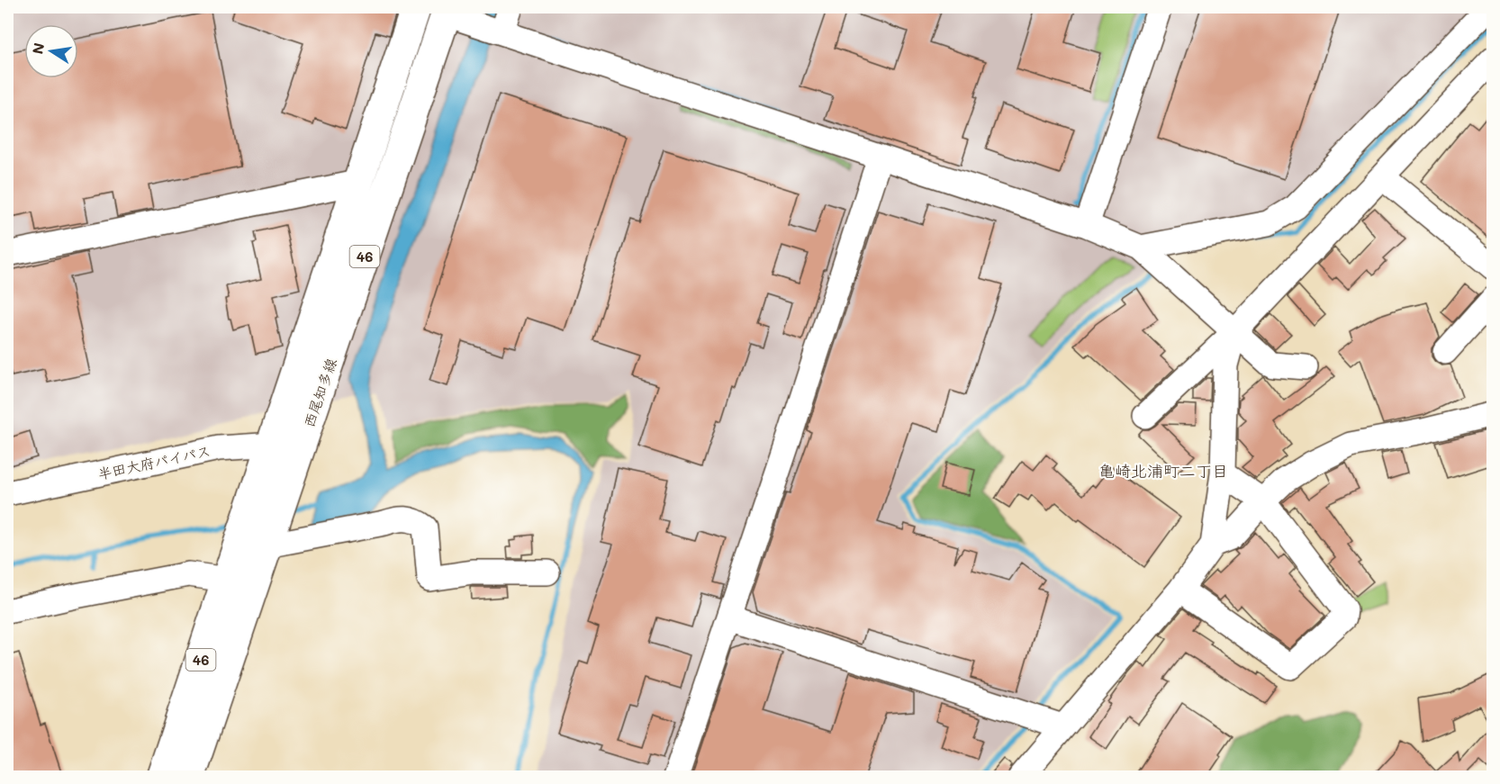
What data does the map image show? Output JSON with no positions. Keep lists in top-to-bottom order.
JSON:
{
  "streets": {
    "main road": ["46", "西尾知多線"],
    "street": ["半田大府パイパス"]
  },
  "crossings": [
    ["西尾知多線", "半田大府パイパス"]
  ],
  "districts": ["亀崎北浦町二丁目"],
  "north": "left"
}
